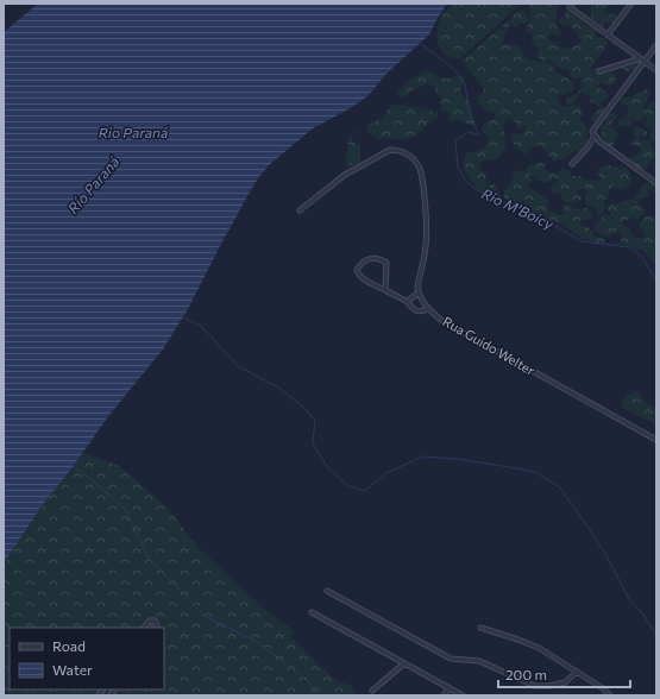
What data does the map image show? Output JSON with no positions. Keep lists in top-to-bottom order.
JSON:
{
  "streets": {
    "street": ["Rua Guido Welter"]
  },
  "water": ["Rio Paraná", "Río Paraná", "Rio M'Boicy"],
  "legend": ["Road", "Water"],
  "scale_bar": "200 m"
}
